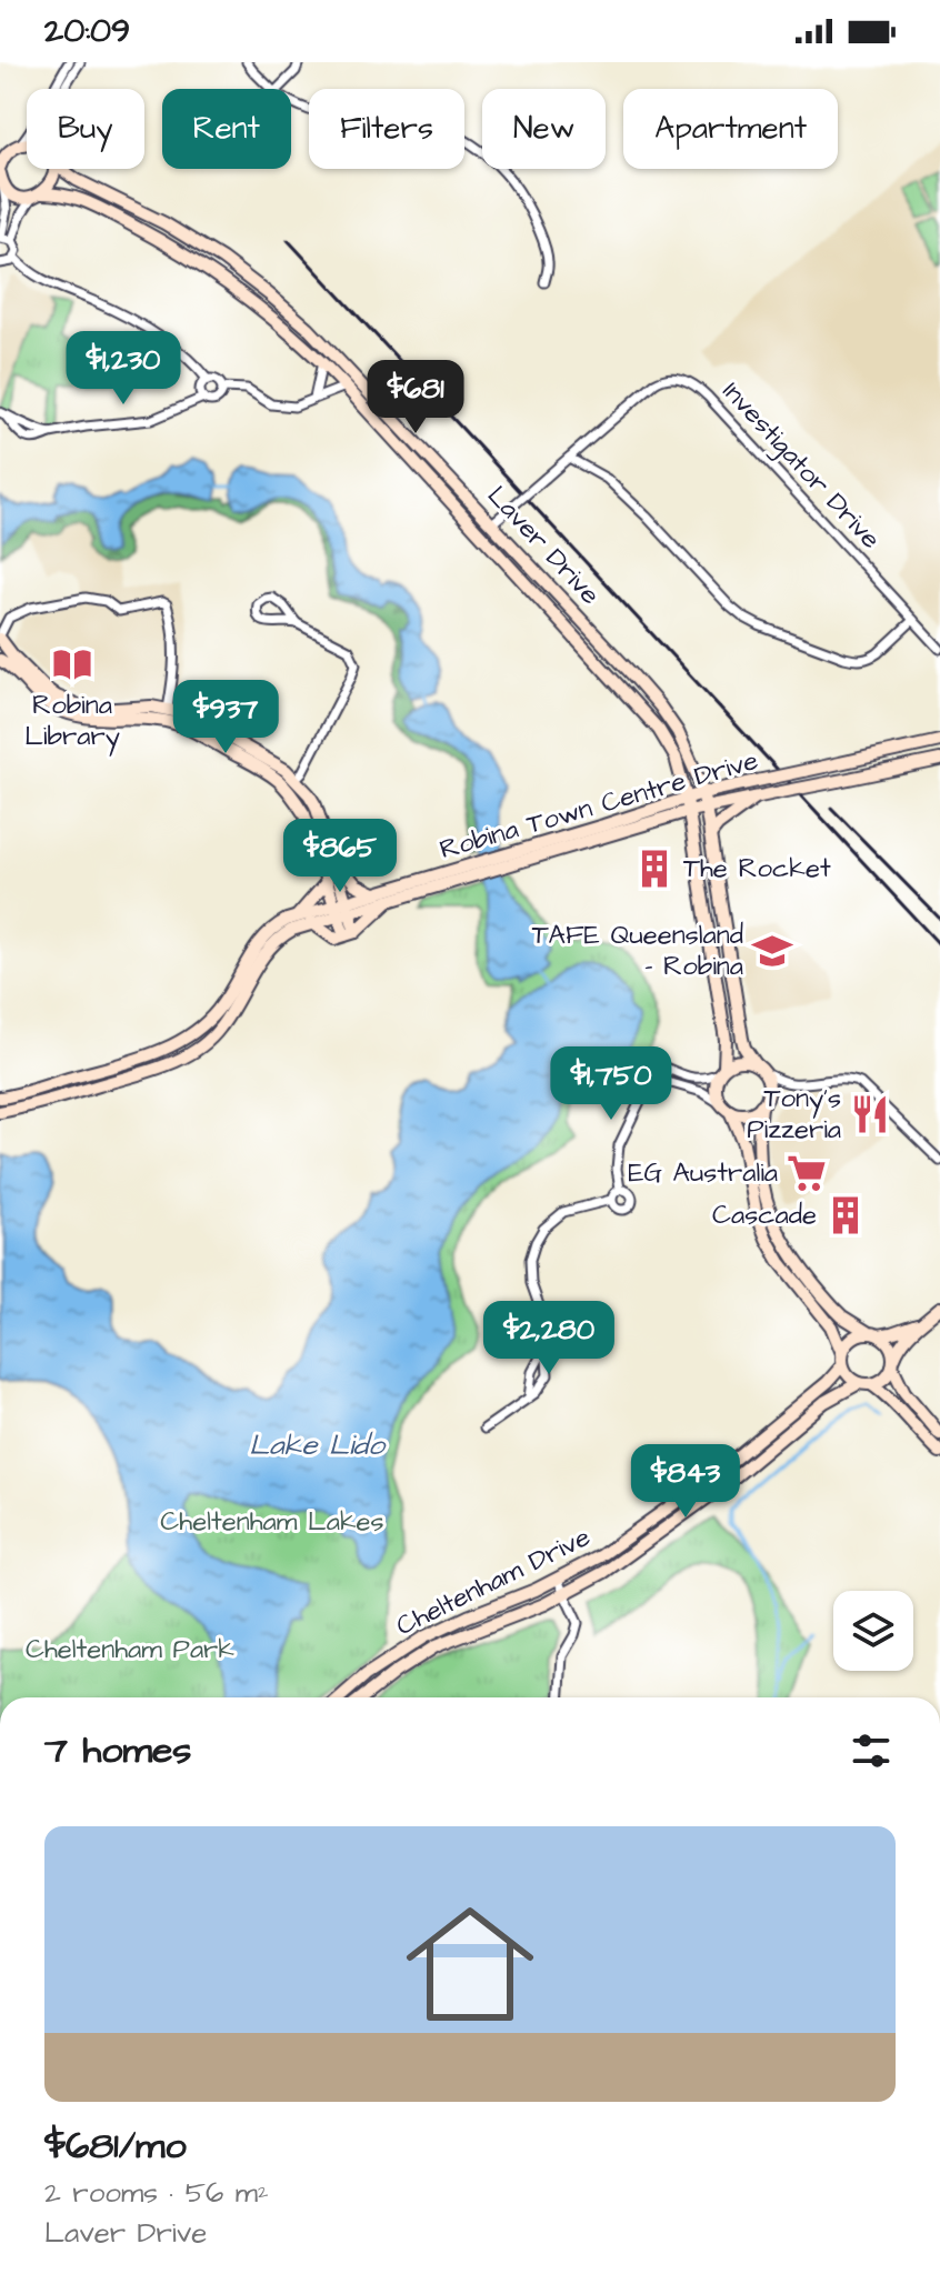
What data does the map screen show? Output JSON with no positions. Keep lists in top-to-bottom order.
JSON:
{
  "streets": {
    "street": [
      "Investigator Drive",
      "Laver Drive",
      "Robina Town Centre Drive",
      "Cheltenham Drive"
    ]
  },
  "crossings": [
    ["Investigator Drive", "Laver Drive"],
    ["Laver Drive", "Robina Town Centre Drive"]
  ],
  "water": ["Lake Lido"],
  "parks": ["Cheltenham Lakes", "Cheltenham Park"],
  "places": {
    "library": ["Robina Library"],
    "building": ["The Rocket", "Cascade"],
    "school or university": ["TAFE Queensland - Robina"],
    "restaurant": ["Tony's Pizzeria"],
    "supermarket": ["EG Australia"]
  },
  "page": {
    "status": "20:09",
    "chip": [
      "Buy",
      "Rent",
      "Filters",
      "New",
      "Apartment"
    ],
    "price": [
      "$1,230",
      "$681",
      "$937",
      "$865",
      "$1,750",
      "$2,280",
      "$843"
    ],
    "heading": "7 homes",
    "list": [
      {
        "name": "$681/mo",
        "note": "2 rooms · 56 m² · Laver Drive"
      }
    ]
  }
}
